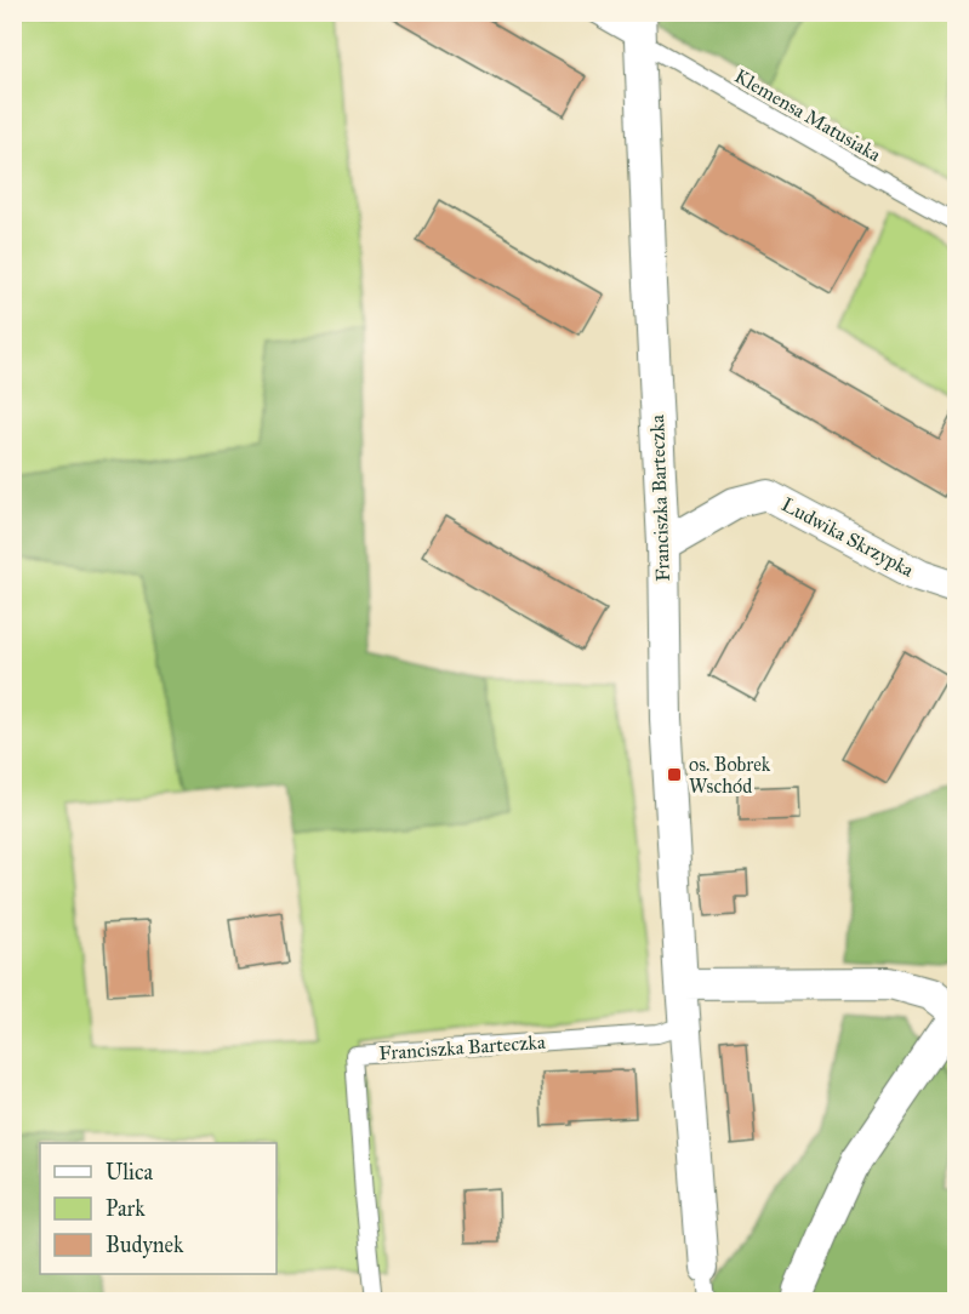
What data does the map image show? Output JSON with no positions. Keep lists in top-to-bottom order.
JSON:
{
  "streets": {
    "street": ["Franciszka Barteczka", "Ludwika Skrzypka"],
    "lane": ["Klemensa Matusiaka"]
  },
  "crossings": [
    ["Klemensa Matusiaka", "Franciszka Barteczka"],
    ["Franciszka Barteczka", "Ludwika Skrzypka"]
  ],
  "places": {
    "transit": ["os. Bobrek Wschód"]
  },
  "legend": ["Ulica", "Park", "Budynek"]
}
